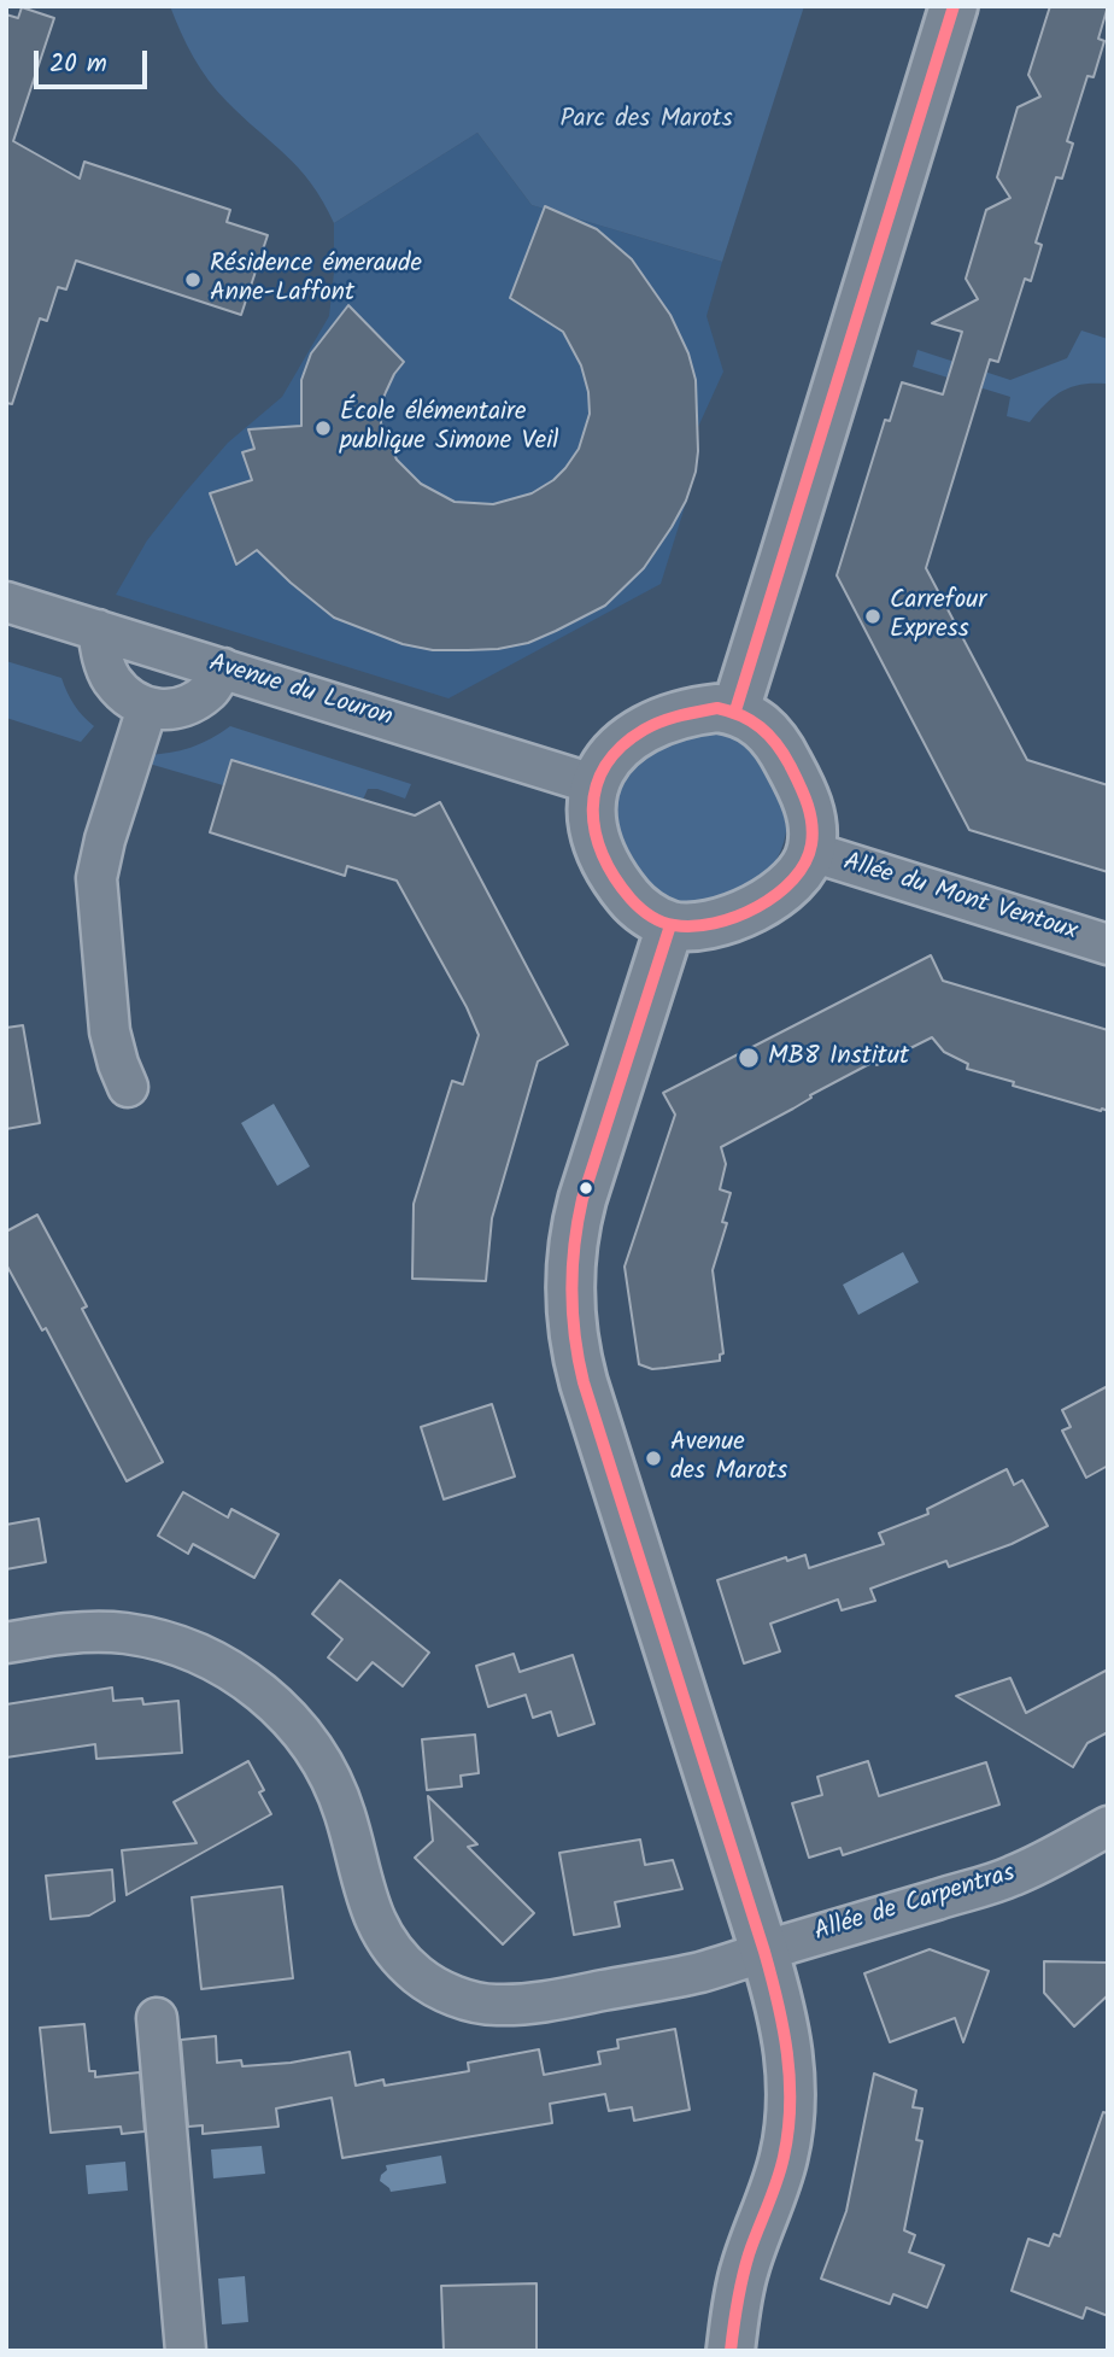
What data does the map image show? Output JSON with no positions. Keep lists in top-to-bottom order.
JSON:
{
  "streets": {
    "street": ["Avenue du Louron", "Allée du Mont Ventoux", "Allée de Carpentras"]
  },
  "crossings": [
    ["Avenue du Louron", "Allée du Mont Ventoux"]
  ],
  "parks": ["Parc des Marots"],
  "places": [
    "Résidence émeraude Anne-Laffont",
    "École élémentaire publique Simone Veil",
    "Carrefour Express",
    "MB8 Institut",
    "Avenue des Marots"
  ],
  "scale_bar": "20 m"
}
